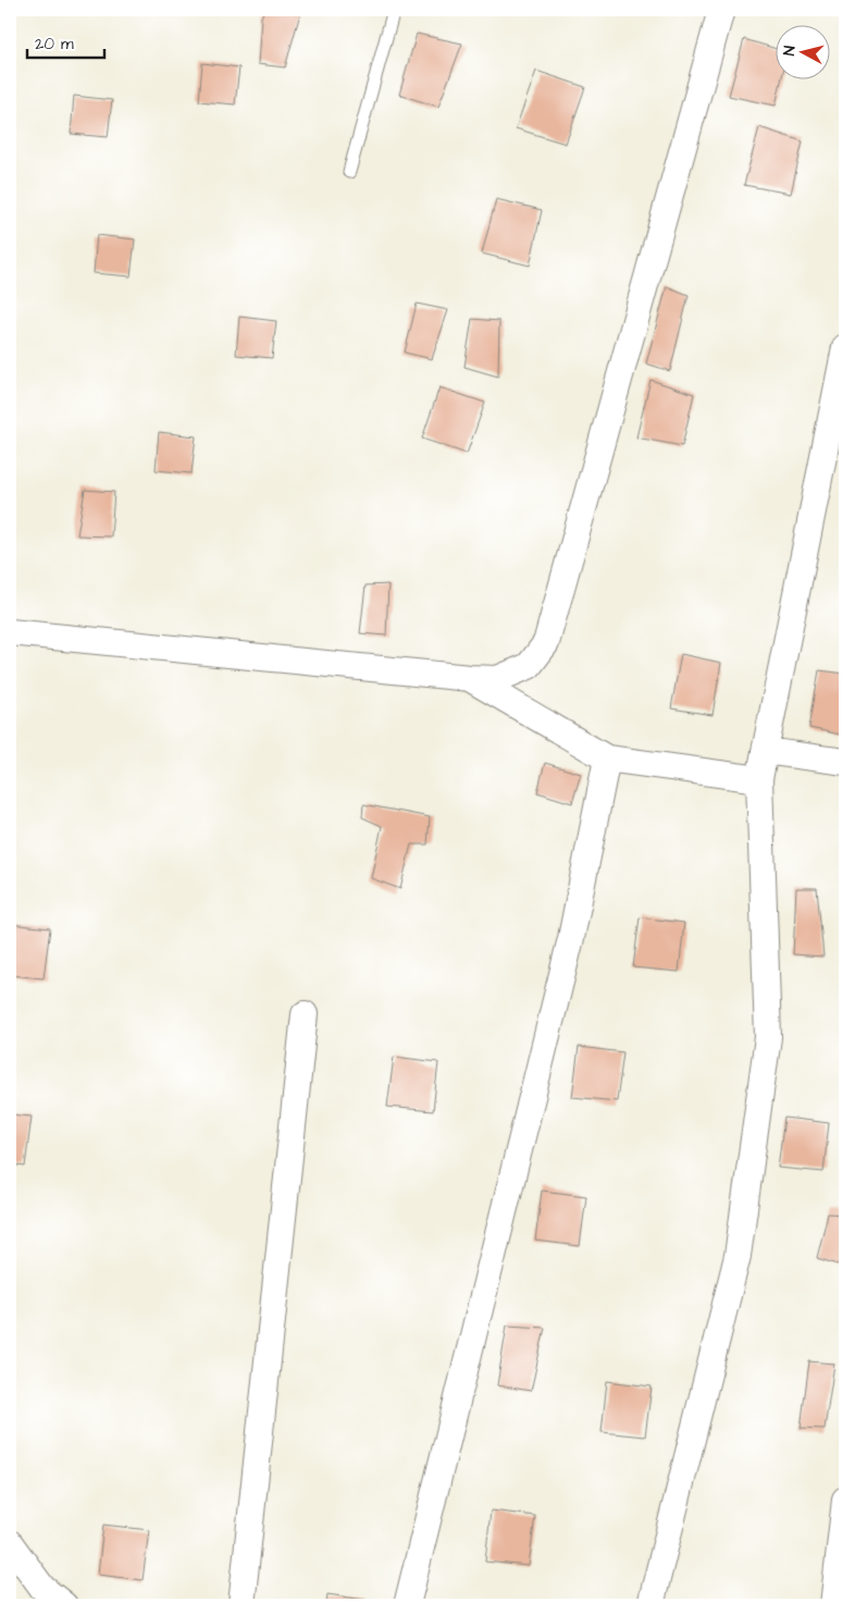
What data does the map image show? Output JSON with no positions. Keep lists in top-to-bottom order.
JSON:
{
  "scale_bar": "20 m",
  "north": "left"
}
